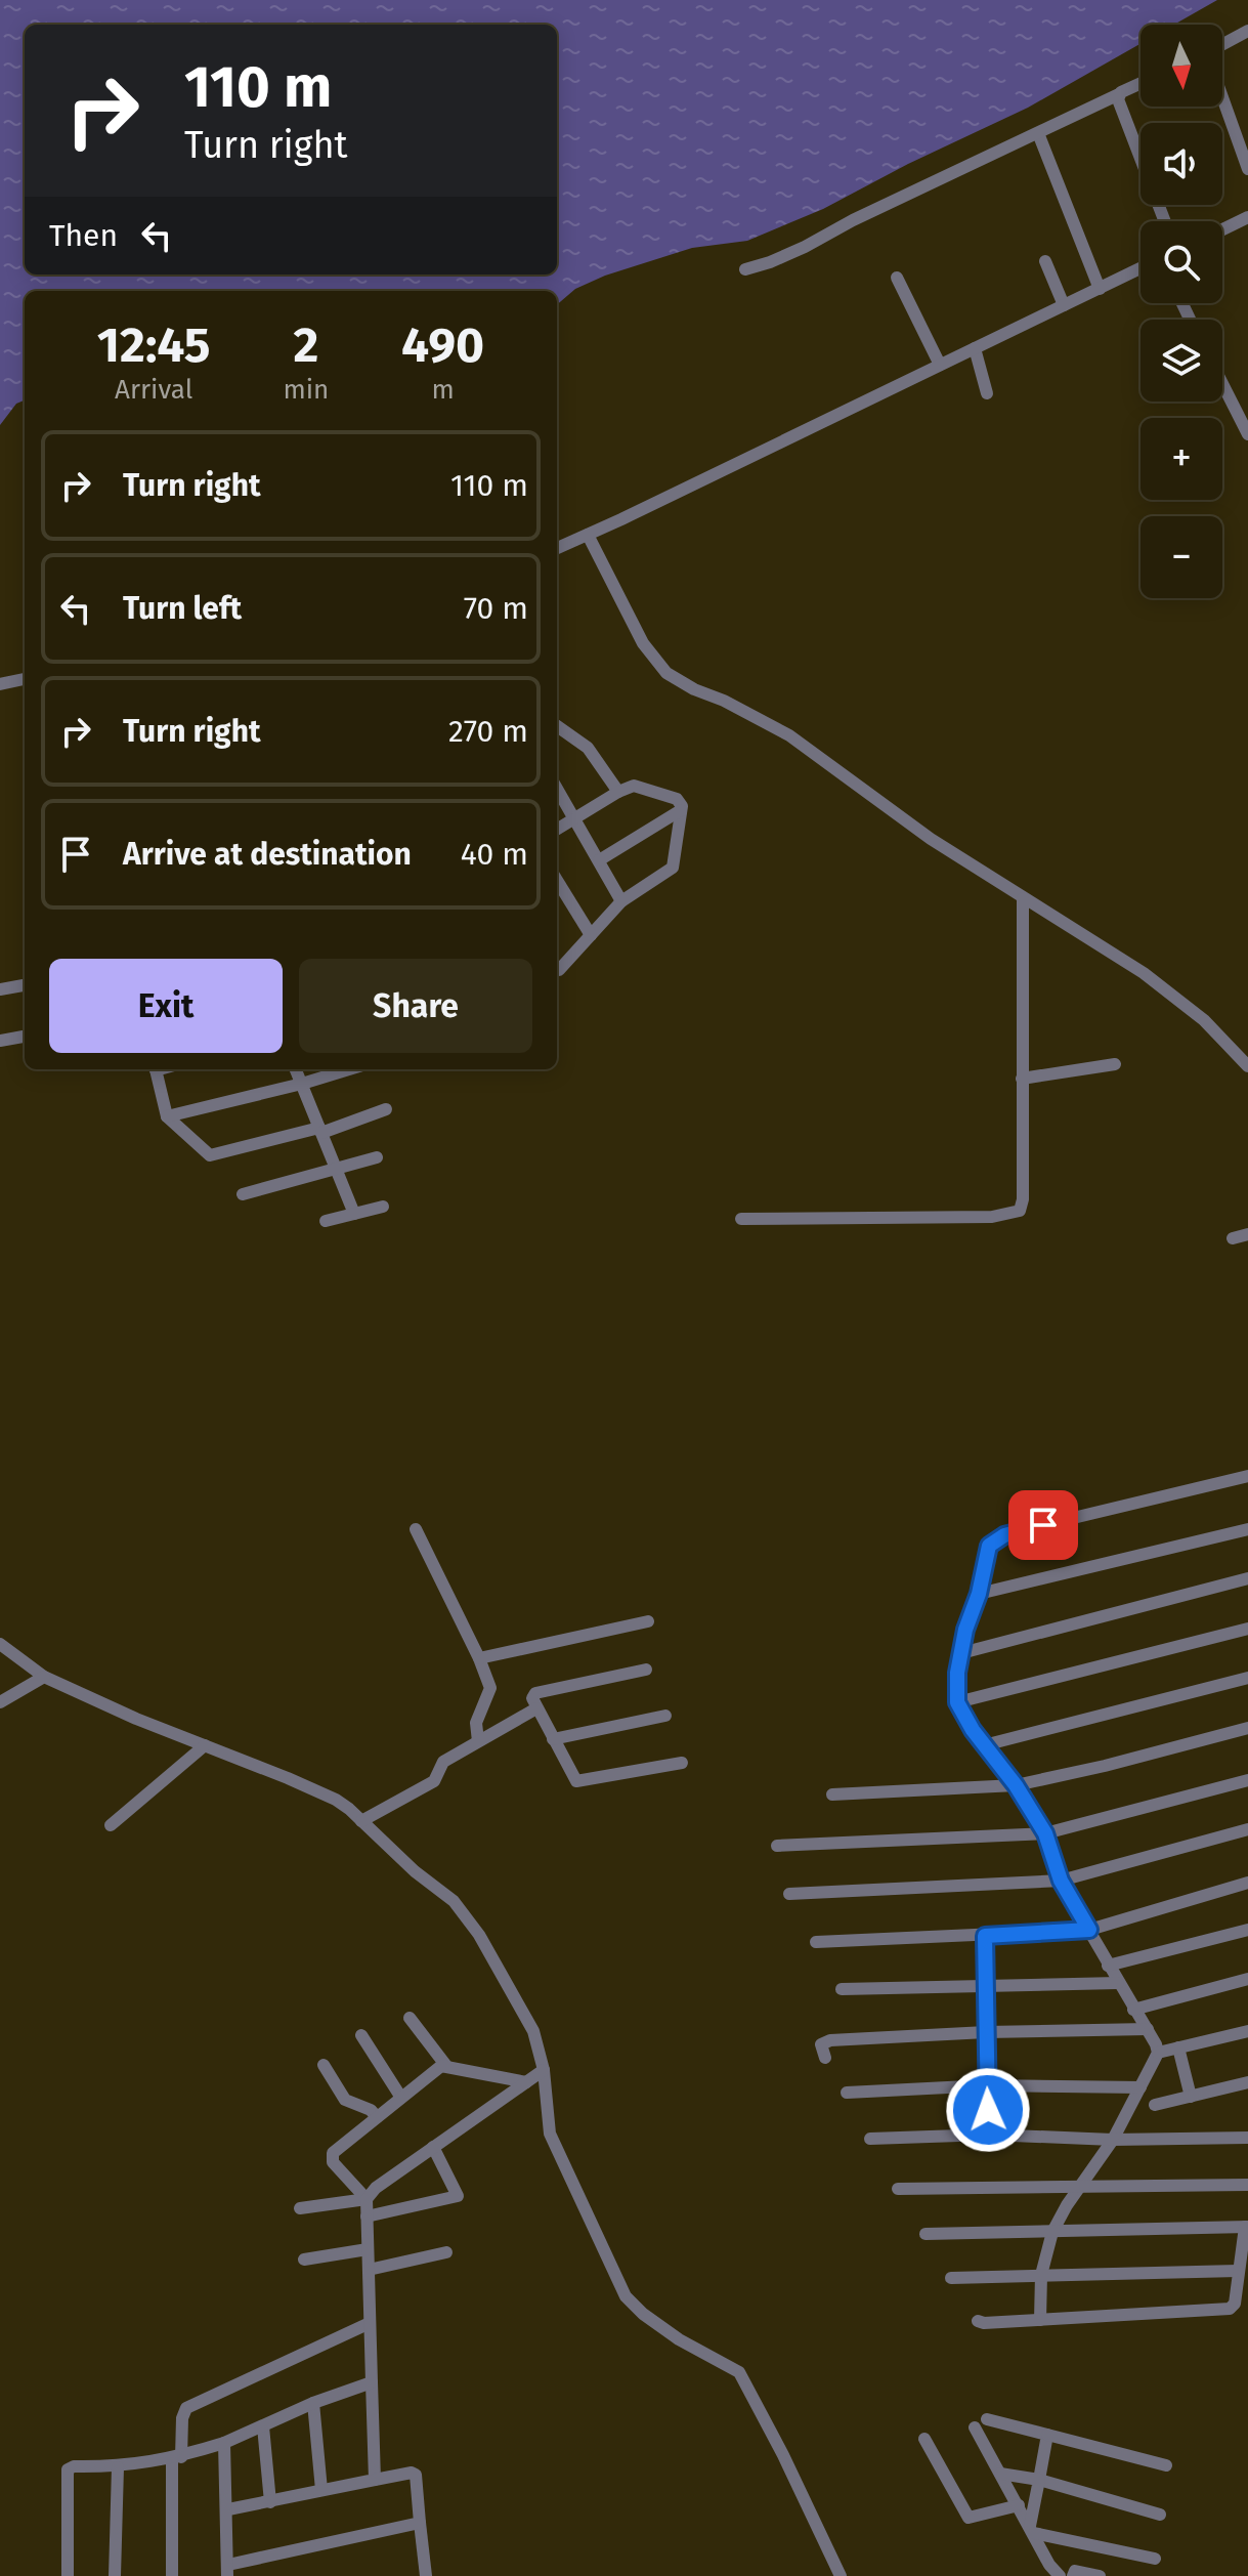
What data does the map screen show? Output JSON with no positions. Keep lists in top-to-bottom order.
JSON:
{
  "north": "bottom",
  "page": {
    "map_buttons": ["+", "−"],
    "turn": ["110 m", "Turn right"],
    "then": "Then",
    "eta": [
      "12:45",
      "Arrival",
      "2",
      "min",
      "490",
      "m"
    ],
    "list": [
      {
        "name": "Turn right",
        "value": "110 m"
      },
      {
        "name": "Turn left",
        "value": "70 m"
      },
      {
        "name": "Turn right",
        "value": "270 m"
      },
      {
        "name": "Arrive at destination",
        "value": "40 m"
      }
    ],
    "buttons": ["Exit", "Share"]
  }
}
